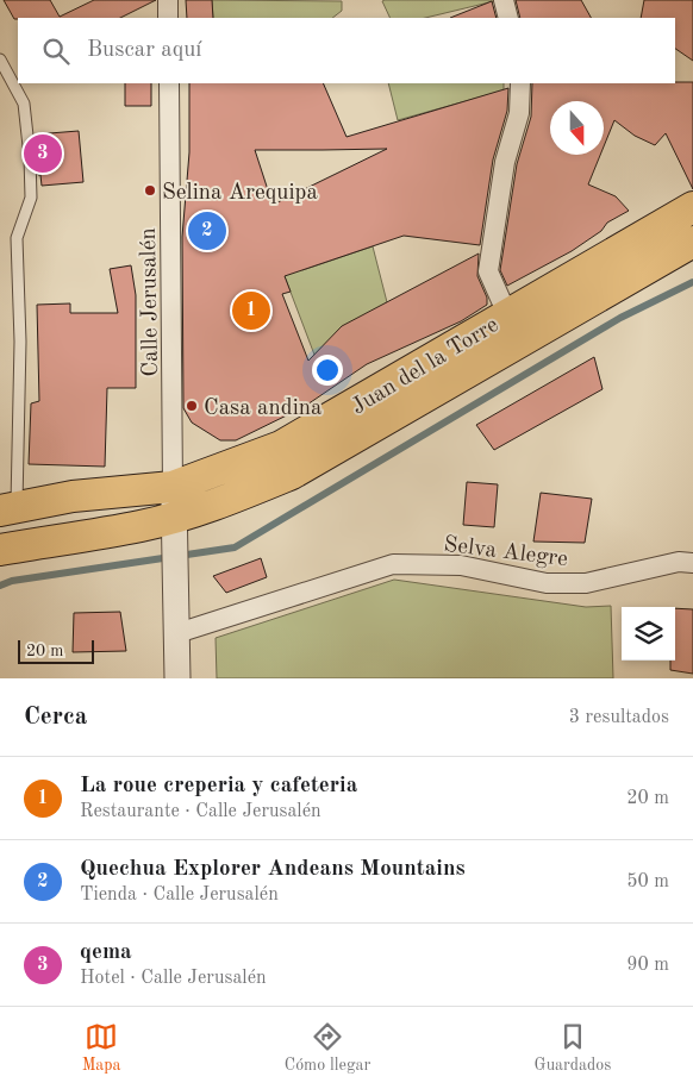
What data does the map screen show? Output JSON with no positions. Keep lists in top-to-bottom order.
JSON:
{
  "streets": {
    "main road": ["Juan del la Torre"],
    "street": ["Calle Jerusalén", "Selva Alegre"]
  },
  "crossings": [
    ["Calle Jerusalén", "Juan del la Torre"]
  ],
  "places": ["Selina Arequipa", "Casa andina"],
  "scale_bar": "20 m",
  "north": "bottom",
  "page": {
    "search": "Buscar aquí",
    "pins": ["3", "2", "1"],
    "scale": "20 m",
    "heading": ["Cerca", "3 resultados"],
    "list": [
      {
        "mark": "1",
        "name": "La roue creperia y cafeteria",
        "note": "Restaurante · Calle Jerusalén",
        "value": "20 m"
      },
      {
        "mark": "2",
        "name": "Quechua Explorer Andeans Mountains",
        "note": "Tienda · Calle Jerusalén",
        "value": "50 m"
      },
      {
        "mark": "3",
        "name": "qema",
        "note": "Hotel · Calle Jerusalén",
        "value": "90 m"
      }
    ],
    "nav": ["Mapa", "Cómo llegar", "Guardados"]
  }
}
